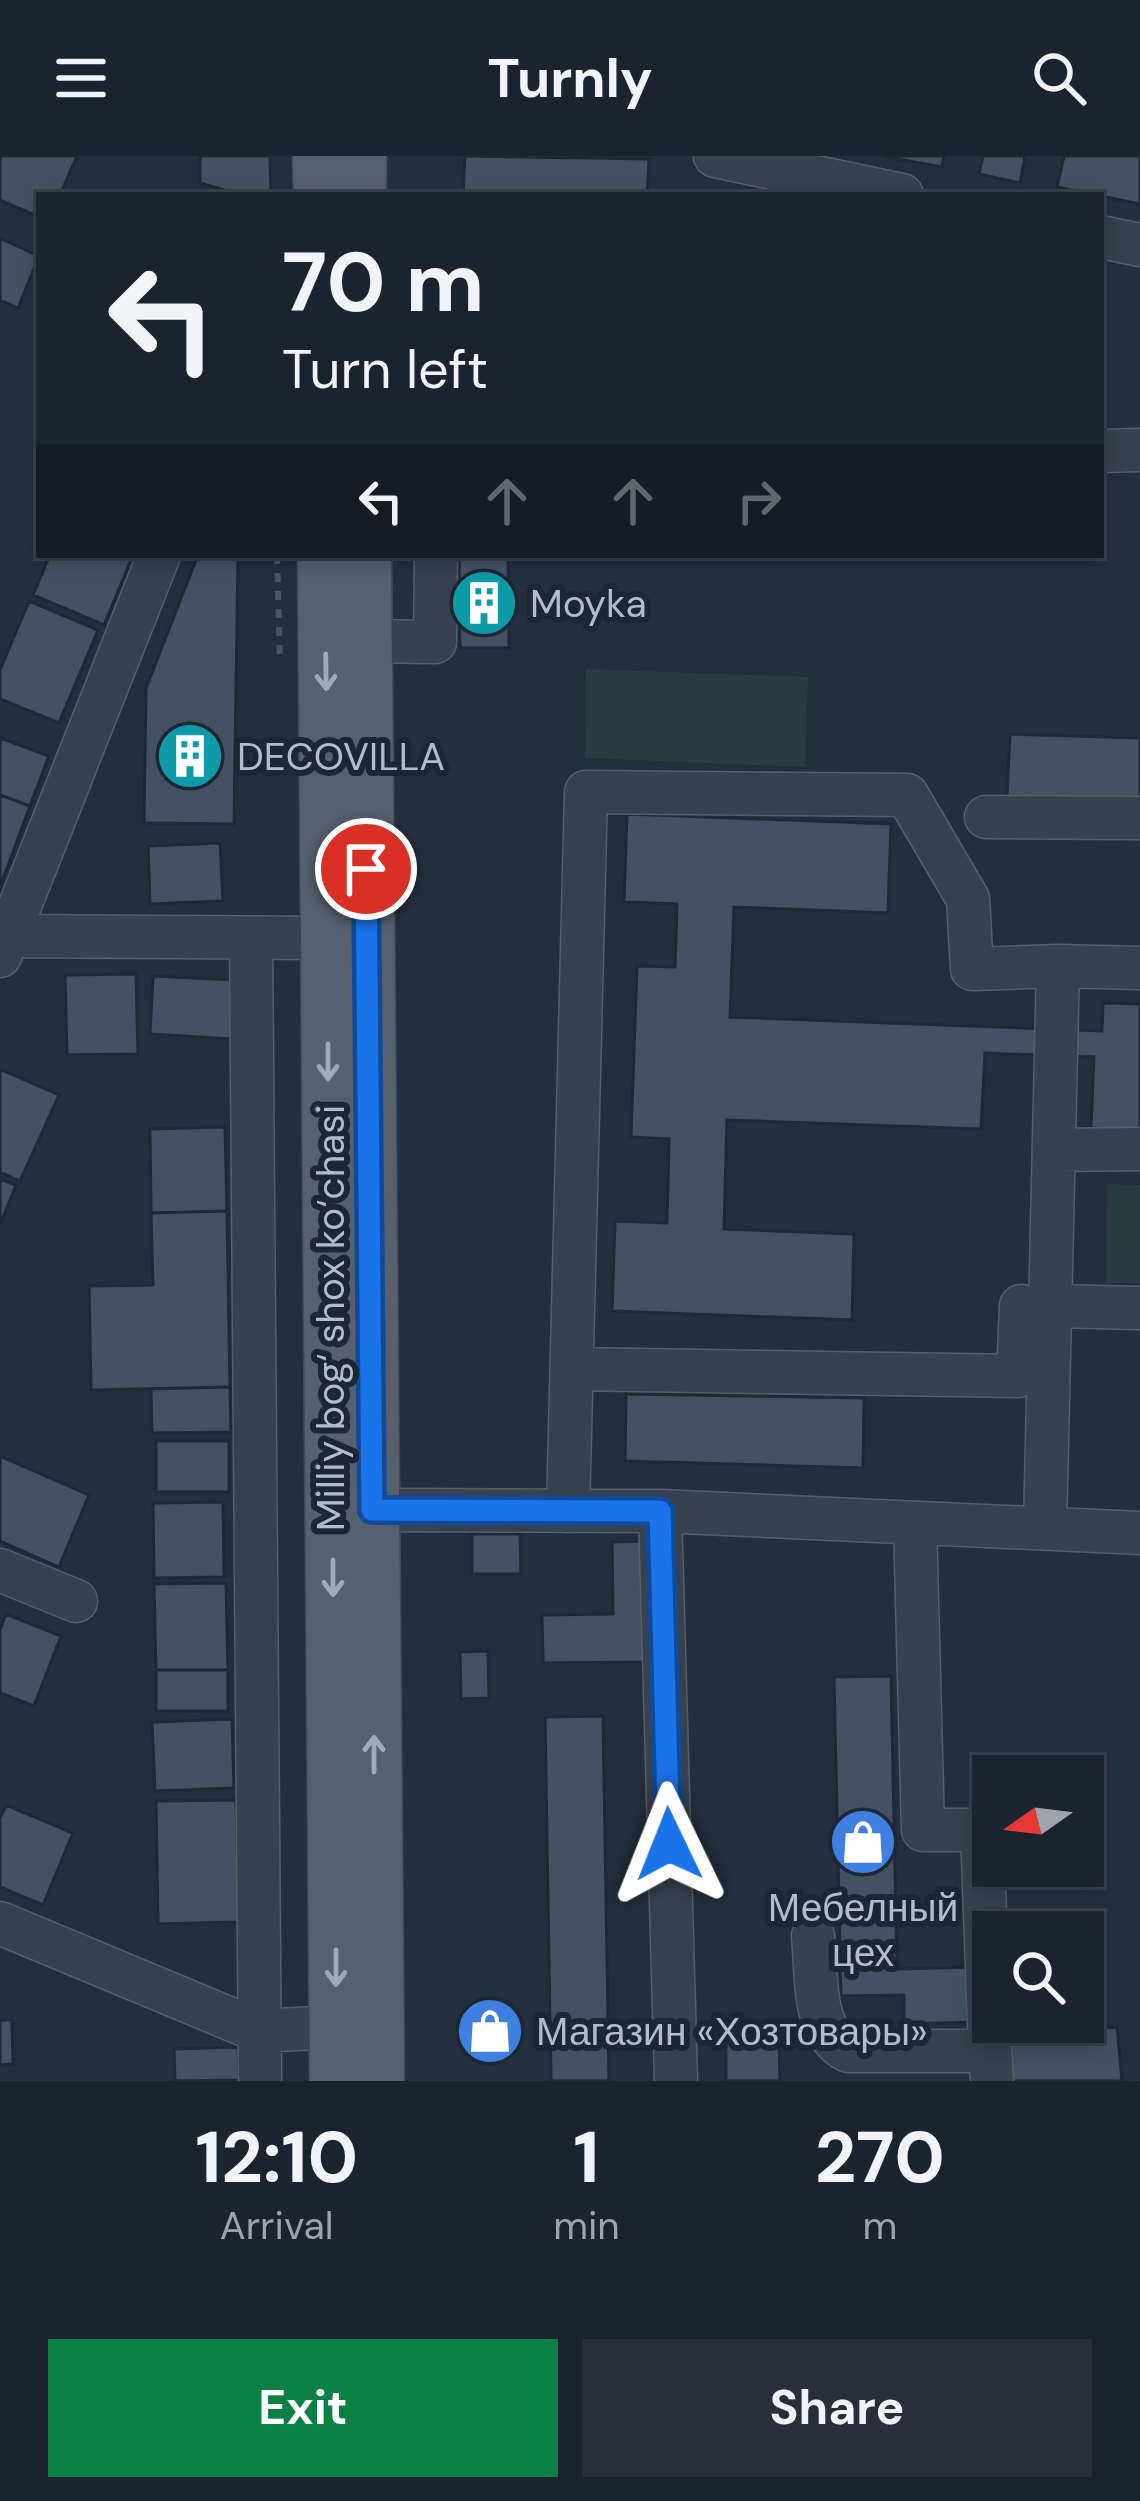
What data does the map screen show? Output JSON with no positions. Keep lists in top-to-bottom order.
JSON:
{
  "streets": {
    "main road": ["Milliy bog‘ shox ko‘chasi"]
  },
  "places": {
    "building": ["Moyka", "DECOVILLA"],
    "shop": ["Мебелный цех", "Магазин «Хозтовары»"]
  },
  "north": "left",
  "page": {
    "header": "Turnly",
    "turn": ["70 m", "Turn left"],
    "eta": [
      "12:10",
      "Arrival",
      "1",
      "min",
      "270",
      "m"
    ],
    "buttons": ["Exit", "Share"]
  }
}
